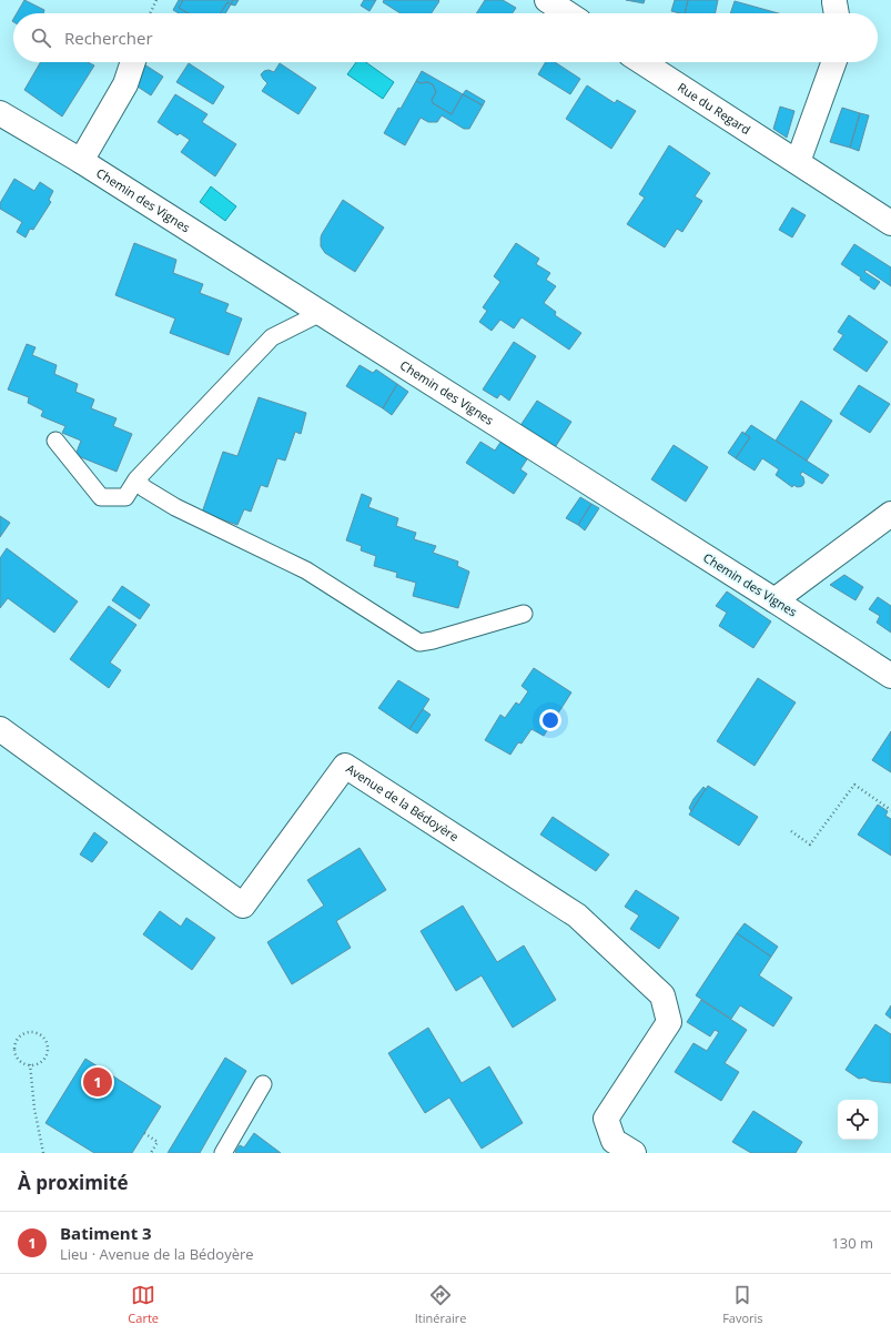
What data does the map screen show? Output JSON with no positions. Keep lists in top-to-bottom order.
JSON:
{
  "streets": {
    "street": ["Rue du Regard", "Chemin des Vignes", "Avenue de la Bédoyère"]
  },
  "page": {
    "search": "Rechercher",
    "pins": "1",
    "heading": "À proximité",
    "list": [
      {
        "mark": "1",
        "name": "Batiment 3",
        "note": "Lieu · Avenue de la Bédoyère",
        "value": "130 m"
      }
    ],
    "nav": ["Carte", "Itinéraire", "Favoris"]
  }
}
